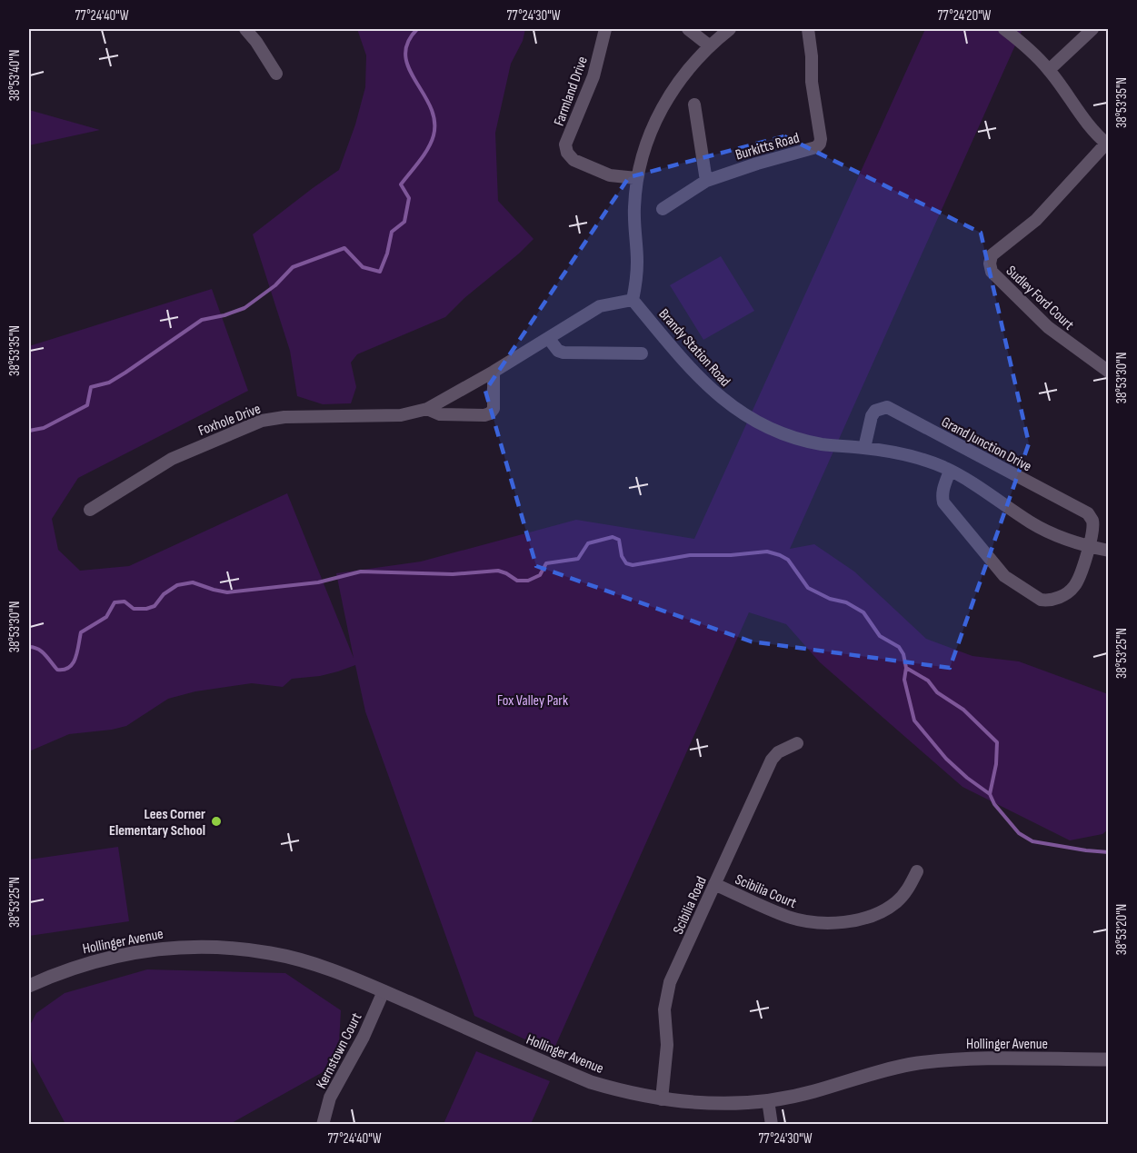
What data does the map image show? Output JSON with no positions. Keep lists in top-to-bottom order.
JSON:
{
  "streets": {
    "street": [
      "Farmland Drive",
      "Burkitts Road",
      "Sudley Ford Court",
      "Brandy Station Road",
      "Foxhole Drive",
      "Grand Junction Drive",
      "Scibilia Court",
      "Scibilia Road",
      "Hollinger Avenue",
      "Kernstown Court"
    ]
  },
  "crossings": [
    ["Brandy Station Road", "Foxhole Drive"],
    ["Brandy Station Road", "Grand Junction Drive"],
    ["Scibilia Court", "Scibilia Road"],
    ["Scibilia Road", "Hollinger Avenue"],
    ["Hollinger Avenue", "Kernstown Court"]
  ],
  "parks": ["Fox Valley Park"],
  "places": ["Lees Corner Elementary School"],
  "coordinates": [
    "77°24'40\"W",
    "77°24'30\"W",
    "77°24'20\"W",
    "38°53'40\"N",
    "38°53'35\"N",
    "38°53'30\"N",
    "38°53'25\"N",
    "38°53'20\"N"
  ]
}
